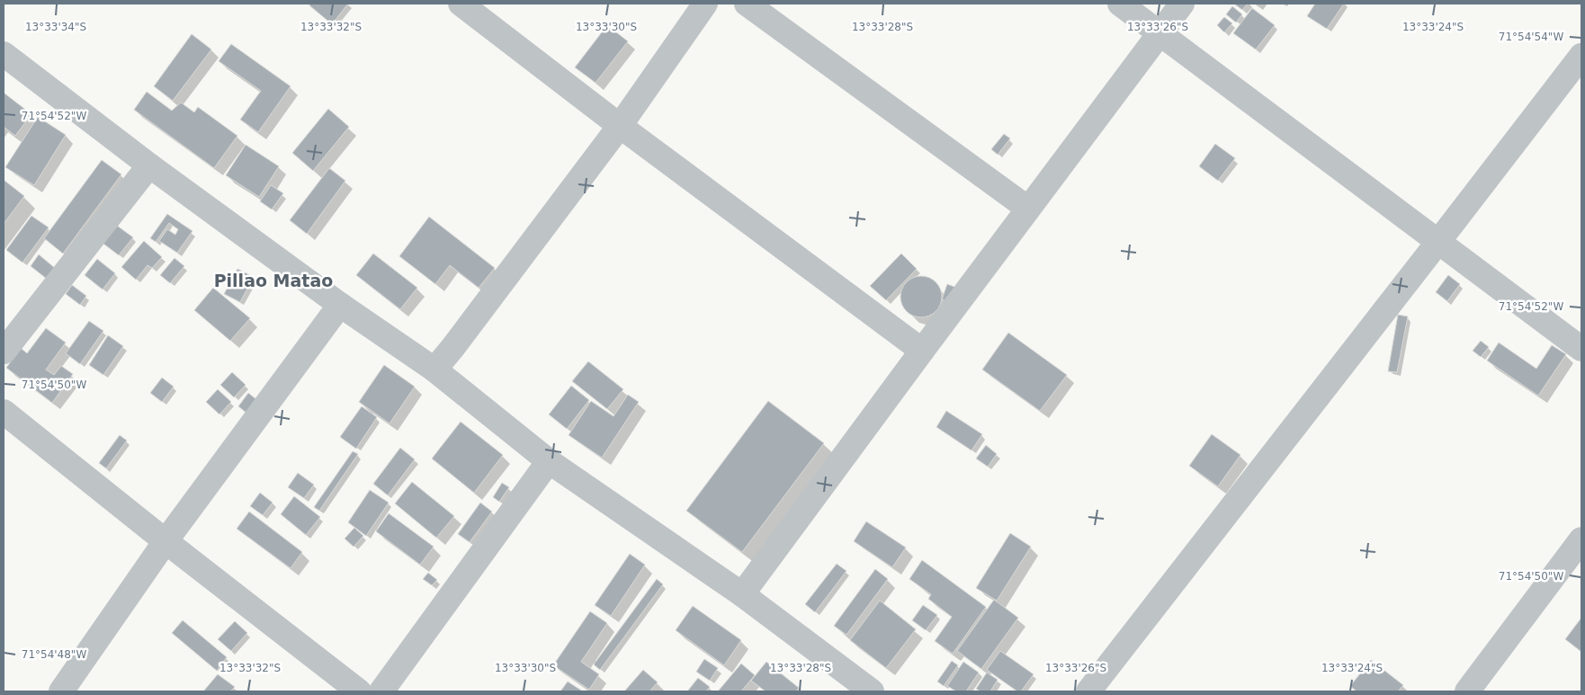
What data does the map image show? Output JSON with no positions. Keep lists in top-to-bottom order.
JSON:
{
  "districts": ["Pillao Matao"],
  "coordinates": [
    "13°33'34\"S",
    "13°33'32\"S",
    "13°33'30\"S",
    "13°33'28\"S",
    "13°33'26\"S",
    "13°33'24\"S",
    "71°54'54\"W",
    "71°54'52\"W",
    "71°54'50\"W",
    "71°54'48\"W"
  ]
}
